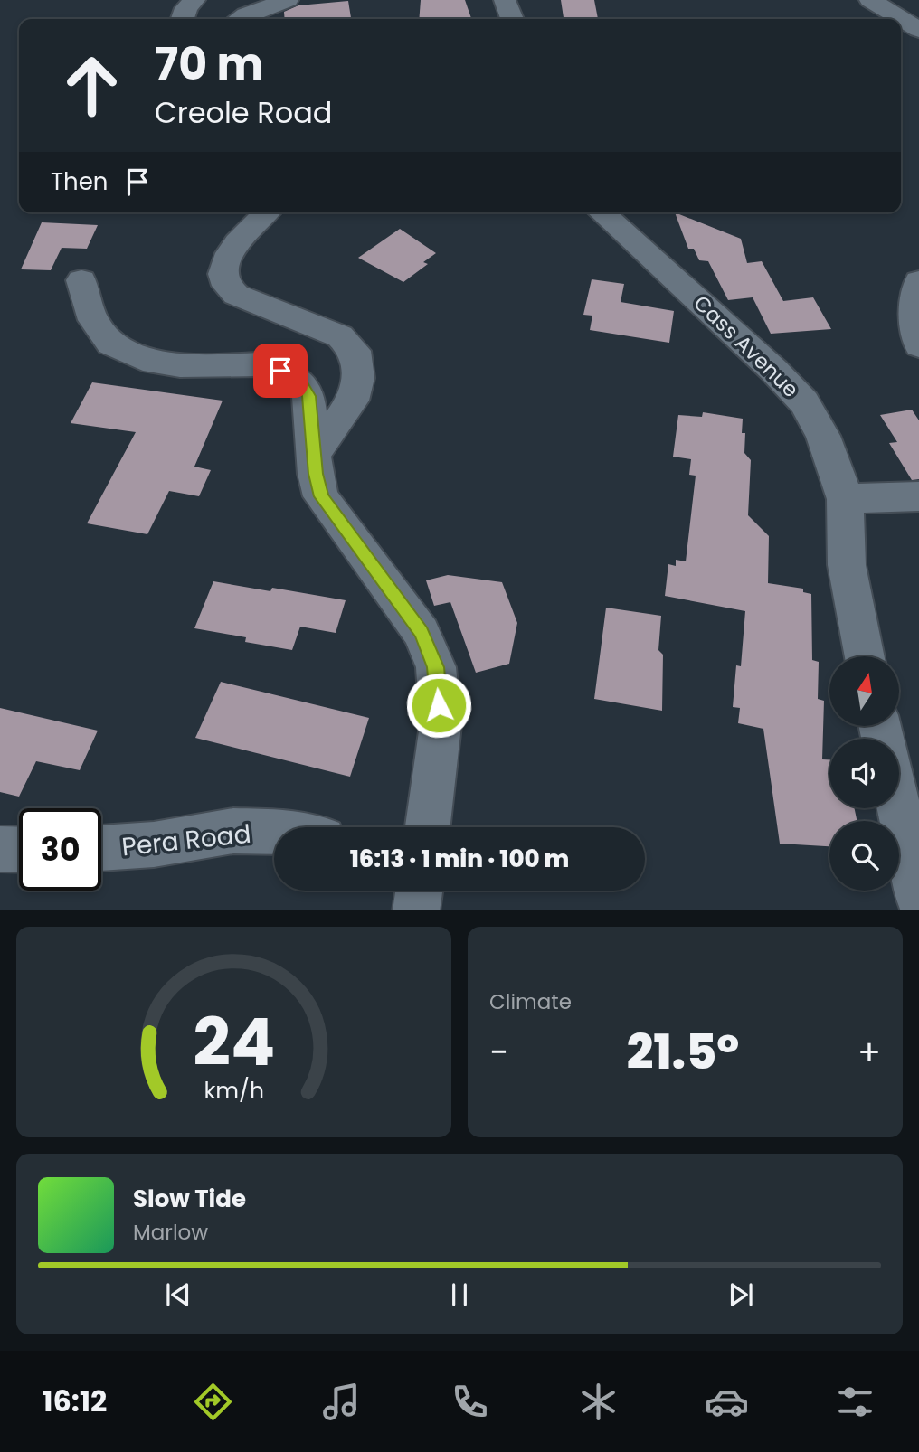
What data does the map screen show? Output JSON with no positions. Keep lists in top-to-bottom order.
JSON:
{
  "streets": {
    "street": ["Cass Avenue", "Pera Road"]
  },
  "north": "top",
  "page": {
    "turn": ["70 m", "Creole Road"],
    "then": "Then",
    "limit": "30",
    "trip": "16:13 · 1 min · 100 m",
    "tile": "Climate",
    "heat": ["−", "21.5°", "+"],
    "song": ["Slow Tide", "Marlow"],
    "tabs": "16:12",
    "gauge": ["24", "km/h"]
  }
}
